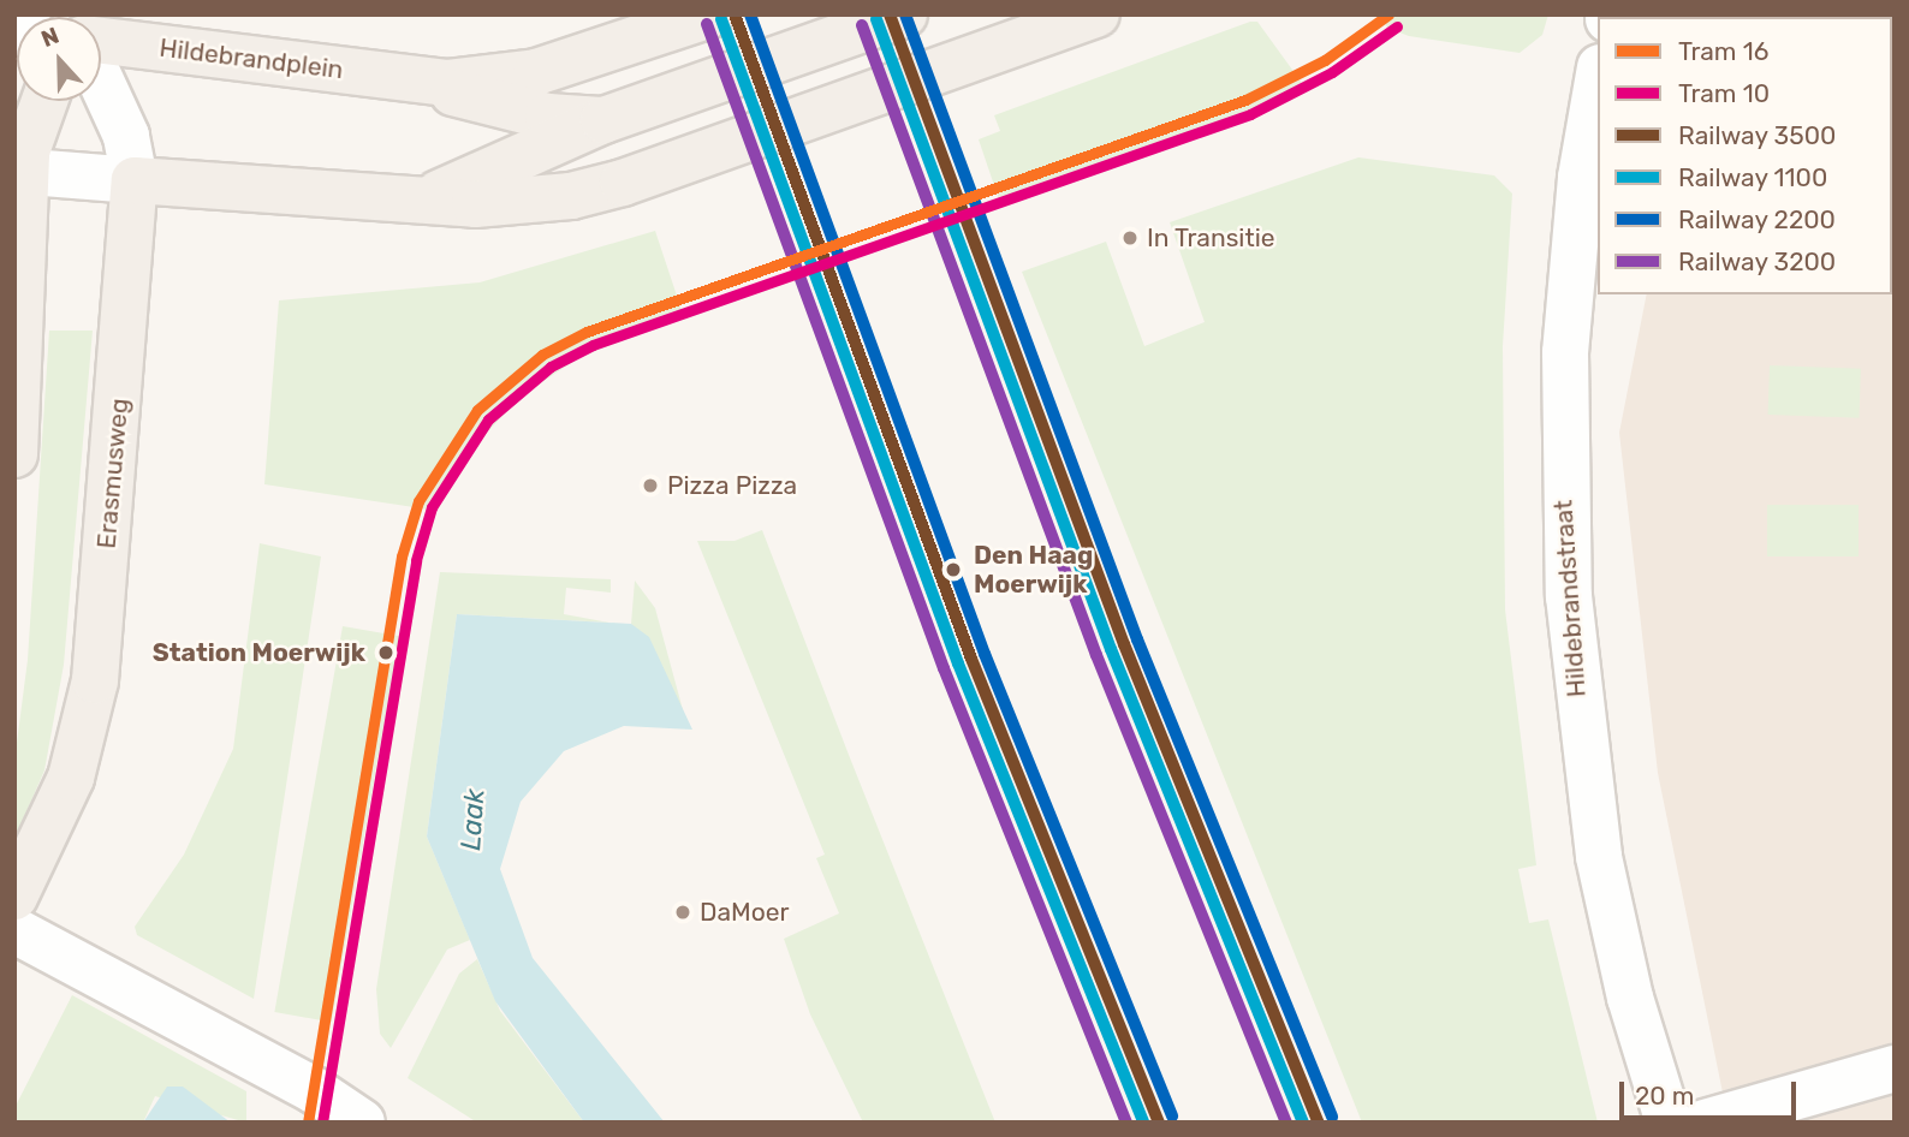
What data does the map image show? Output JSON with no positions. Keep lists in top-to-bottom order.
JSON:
{
  "streets": {
    "main road": ["Hildebrandplein", "Erasmusweg"],
    "street": ["Hildebrandstraat"]
  },
  "crossings": [
    ["Hildebrandplein", "Erasmusweg"]
  ],
  "water": ["Laak"],
  "places": [
    "In Transitie",
    "Pizza Pizza",
    "Den Haag Moerwijk",
    "Station Moerwijk",
    "DaMoer"
  ],
  "lines": [
    "tram line 16",
    "rail line 3500",
    "rail line 2200",
    "rail line 1100",
    "rail line 3200",
    "tram line 10"
  ],
  "legend": [
    "Tram 16",
    "Tram 10",
    "Railway 3500",
    "Railway 1100",
    "Railway 2200",
    "Railway 3200"
  ],
  "scale_bar": "20 m",
  "north": "top"
}
